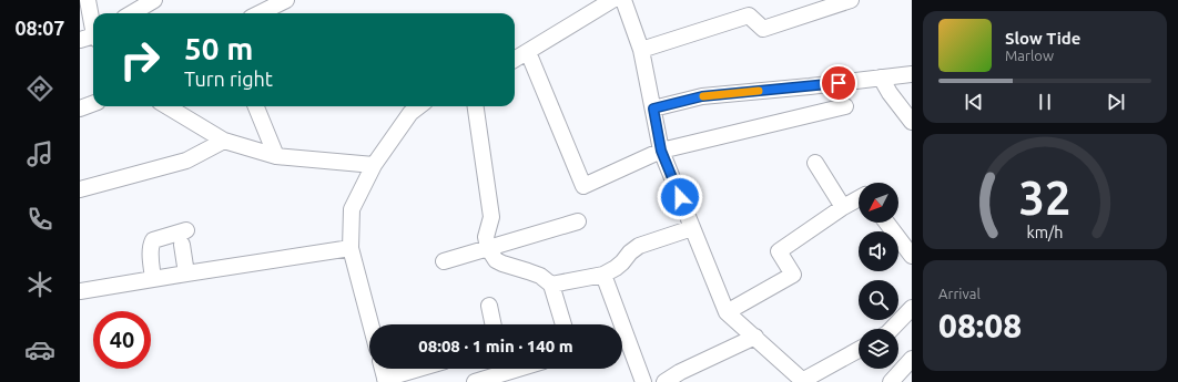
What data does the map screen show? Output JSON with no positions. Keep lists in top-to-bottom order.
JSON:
{
  "north": "bottom left",
  "page": {
    "tabs": "08:07",
    "turn": ["50 m", "Turn right"],
    "song": ["Slow Tide", "Marlow"],
    "tile": ["Arrival", "08:08"],
    "limit": "40",
    "trip": "08:08 · 1 min · 140 m",
    "gauge": ["32", "km/h"]
  }
}
